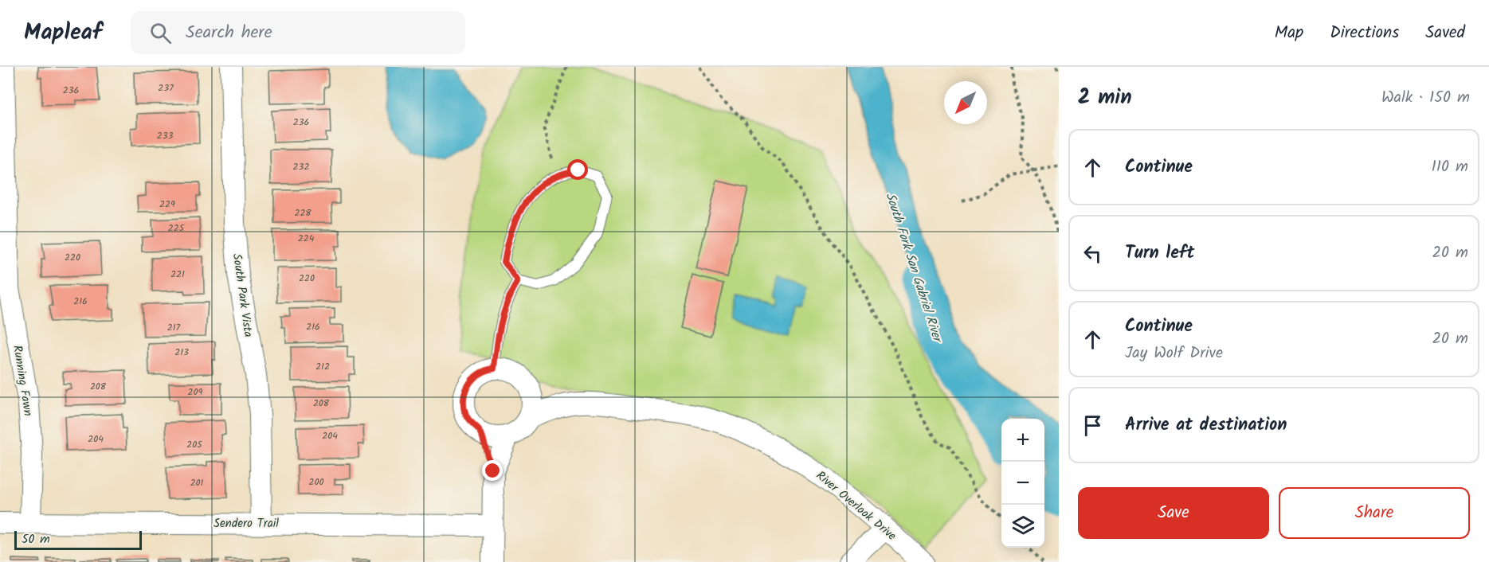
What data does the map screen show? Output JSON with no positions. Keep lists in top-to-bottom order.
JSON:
{
  "streets": {
    "street": [
      "South Park Vista",
      "Running Fawn",
      "River Overlook Drive",
      "Sendero Trail"
    ]
  },
  "crossings": [
    ["South Park Vista", "Sendero Trail"],
    ["Running Fawn", "Sendero Trail"]
  ],
  "water": ["South Fork San Gabriel River"],
  "house_numbers": [
    "237",
    "236",
    "236",
    "233",
    "232",
    "229",
    "228",
    "225",
    "224",
    "220",
    "221",
    "220",
    "216",
    "216",
    "217",
    "213",
    "212",
    "208",
    "209",
    "208",
    "204",
    "204",
    "205",
    "200",
    "201"
  ],
  "scale_bar": "50 m",
  "north": "bottom left",
  "page": {
    "header": "Mapleaf",
    "search": "Search here",
    "nav": ["Map", "Directions", "Saved"],
    "heading": ["2 min", "Walk · 150 m"],
    "list": [
      ["Continue", "110 m"],
      ["Turn left", "20 m"],
      ["Continue", "Jay Wolf Drive", "20 m"],
      "Arrive at destination"
    ],
    "map_buttons": ["+", "−"],
    "buttons": ["Save", "Share"],
    "scale": "50 m"
  }
}
